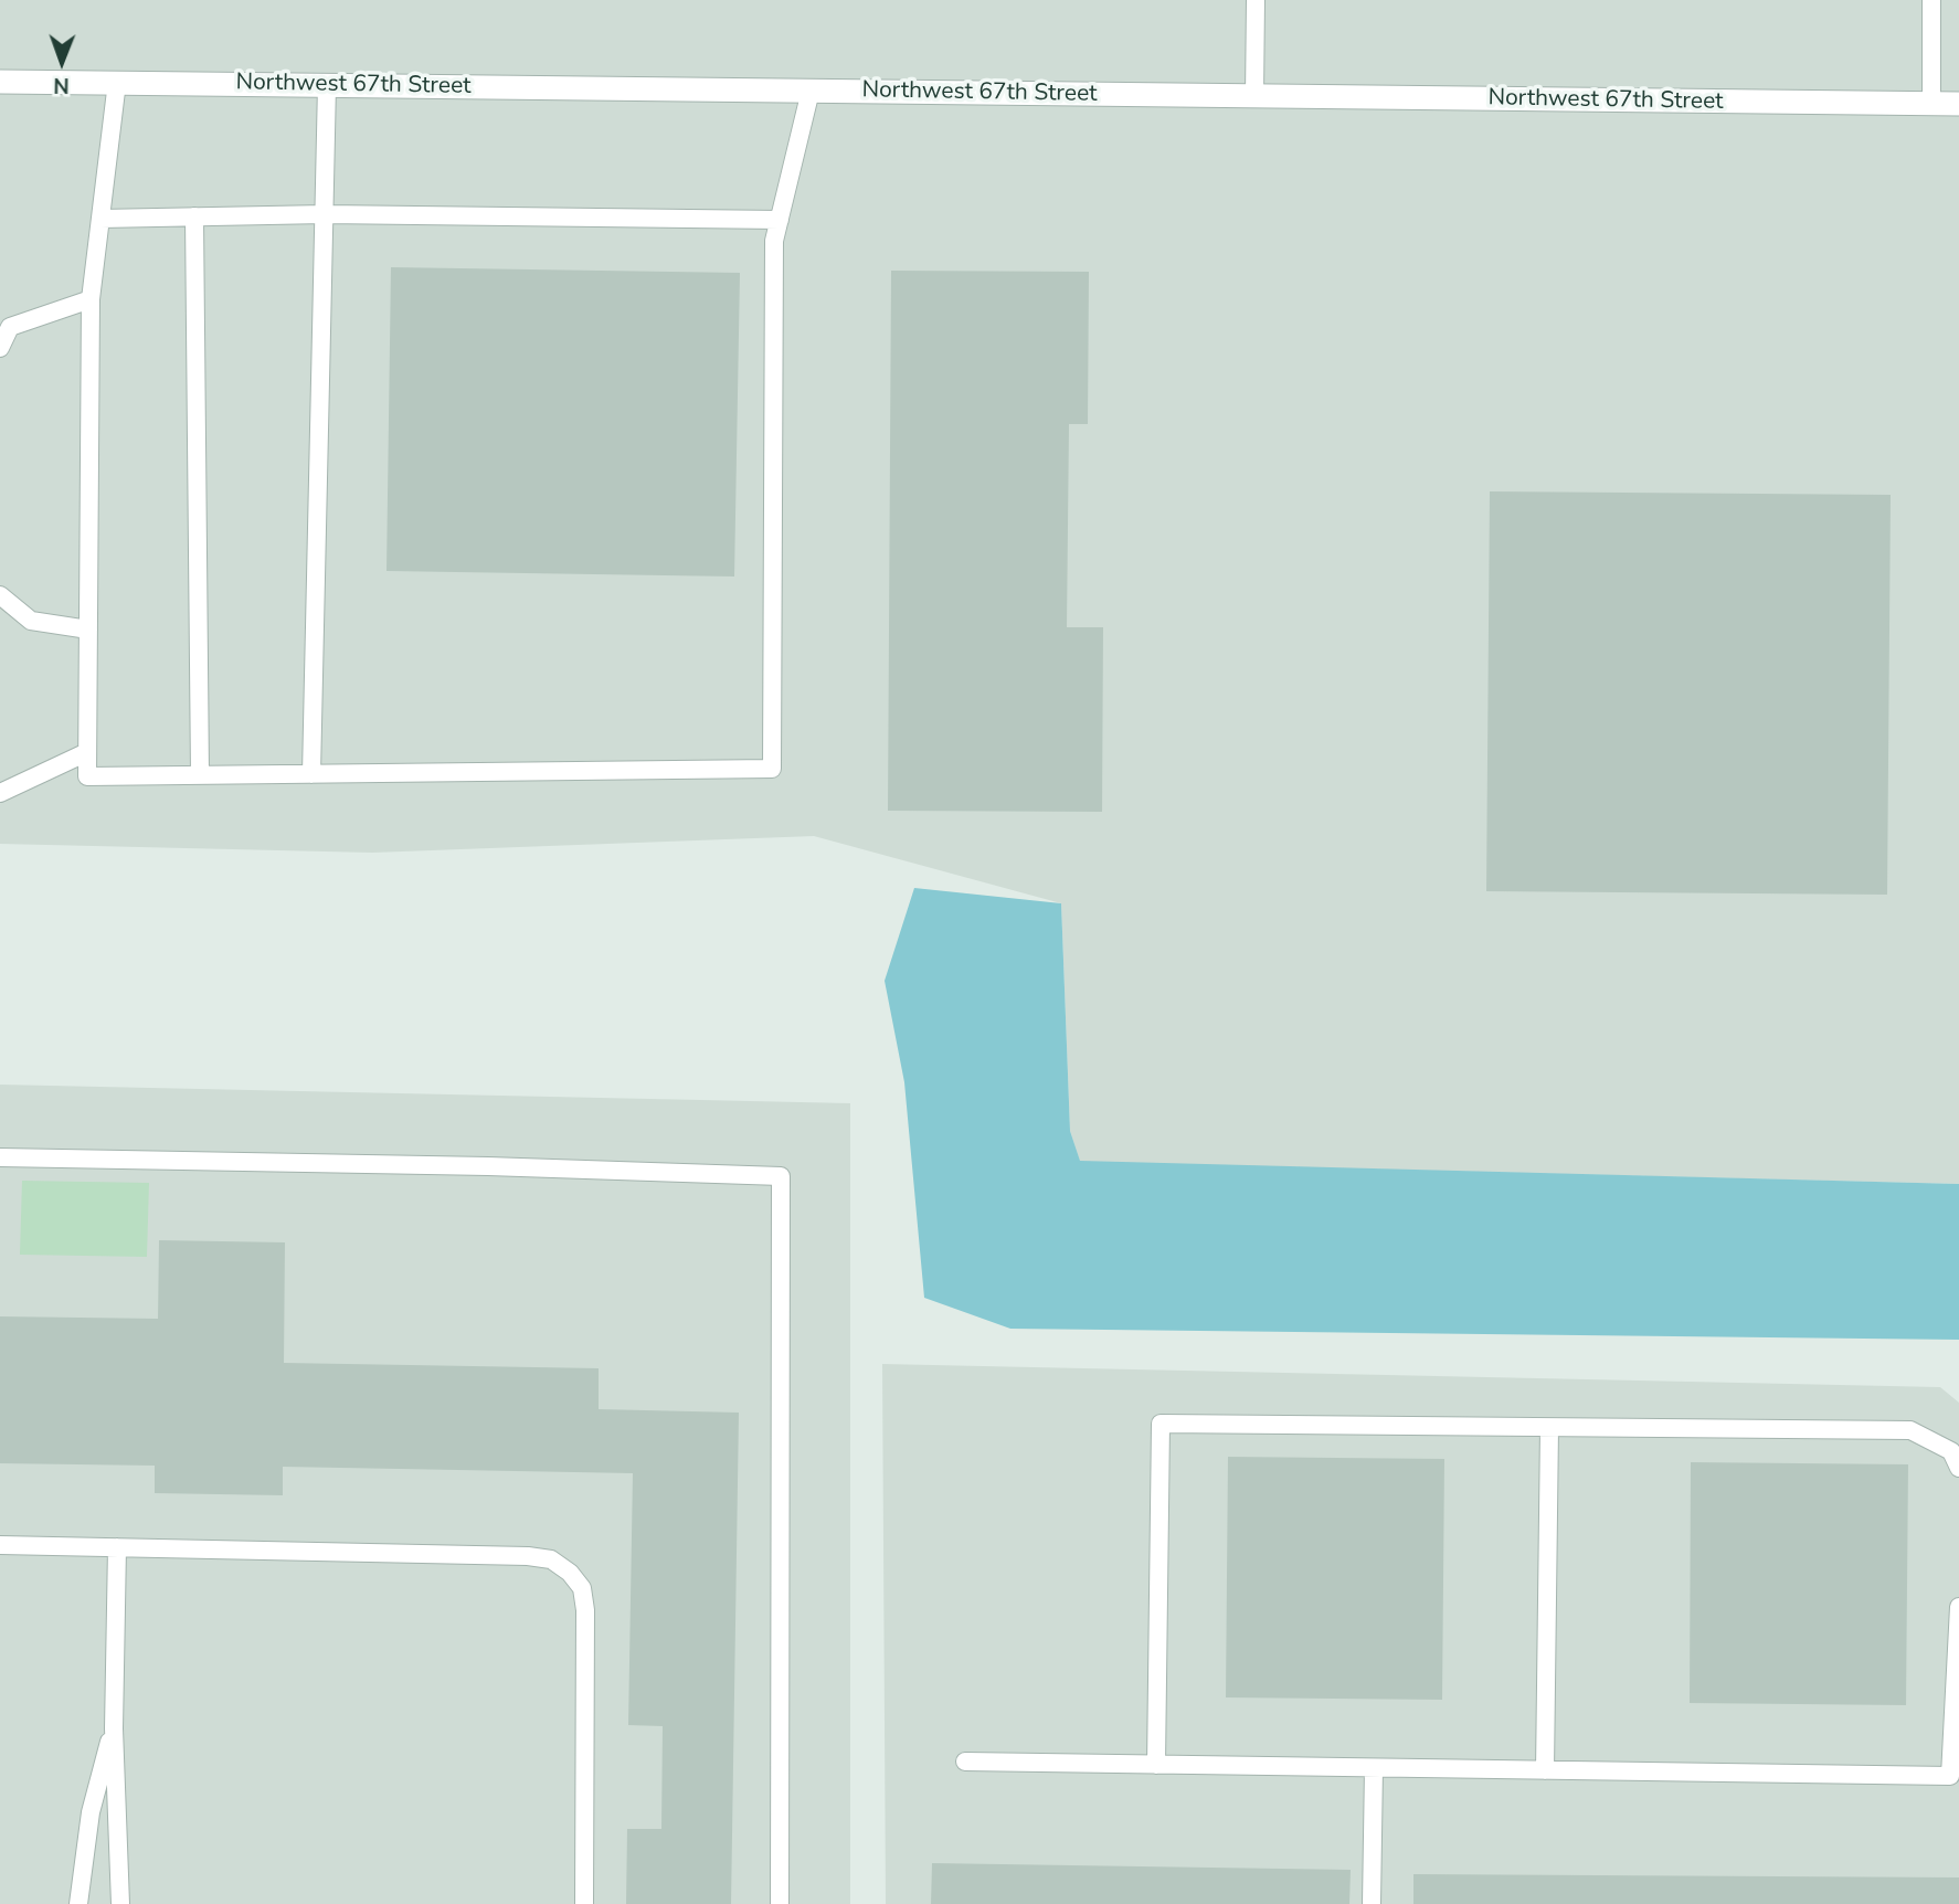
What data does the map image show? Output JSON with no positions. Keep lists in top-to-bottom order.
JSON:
{
  "streets": {
    "street": ["Northwest 67th Street"]
  },
  "north": "bottom"
}
